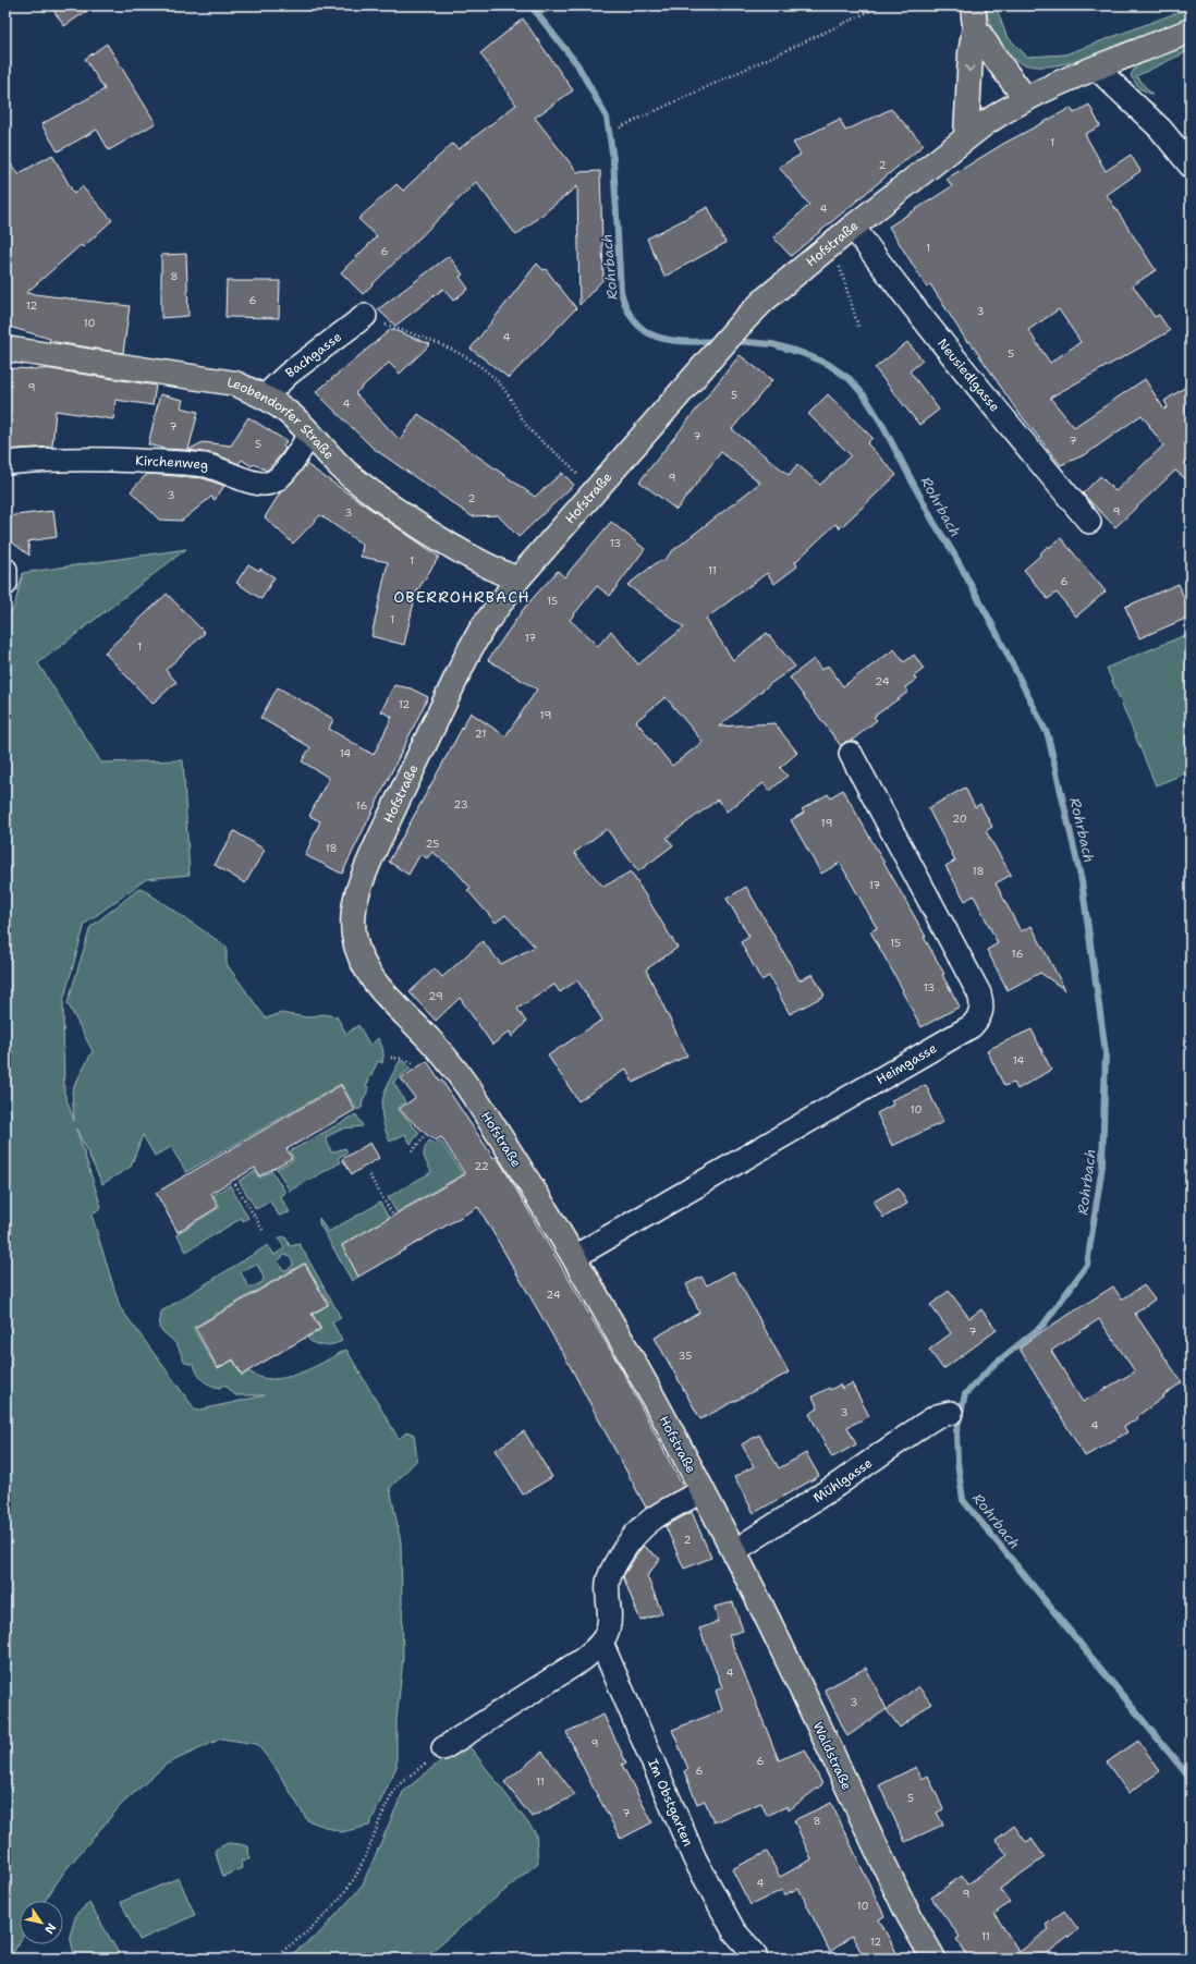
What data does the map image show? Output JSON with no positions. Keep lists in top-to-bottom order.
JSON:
{
  "streets": {
    "main road": ["Hofstraße", "Leobendorfer Straße", "Waldstraße"],
    "street": [
      "Bachgasse",
      "Neusiedlgasse",
      "Kirchenweg",
      "Heimgasse",
      "Mühlgasse",
      "Im Obstgarten"
    ]
  },
  "crossings": [
    ["Hofstraße", "Neusiedlgasse"],
    ["Hofstraße", "Leobendorfer Straße"],
    ["Hofstraße", "Heimgasse"],
    ["Hofstraße", "Mühlgasse"],
    ["Hofstraße", "Waldstraße"],
    ["Bachgasse", "Leobendorfer Straße"],
    ["Leobendorfer Straße", "Kirchenweg"],
    ["Mühlgasse", "Waldstraße"]
  ],
  "districts": ["OBERROHRBACH"],
  "water": ["Rohrbach"],
  "house_numbers": [
    "1",
    "2",
    "4",
    "1",
    "6",
    "8",
    "6",
    "12",
    "3",
    "10",
    "4",
    "5",
    "9",
    "5",
    "4",
    "7",
    "7",
    "7",
    "5",
    "9",
    "3",
    "2",
    "9",
    "3",
    "13",
    "1",
    "11",
    "6",
    "15",
    "1",
    "17",
    "1",
    "24",
    "12",
    "19",
    "21",
    "14",
    "23",
    "16",
    "20",
    "19",
    "25",
    "18",
    "18",
    "17",
    "15",
    "16",
    "13",
    "29",
    "14",
    "10",
    "22",
    "24",
    "7",
    "35",
    "3",
    "4",
    "2",
    "4",
    "3",
    "9",
    "6",
    "6",
    "11",
    "5",
    "7",
    "8",
    "4",
    "9",
    "10",
    "11",
    "12"
  ],
  "north": "bottom right"
}
